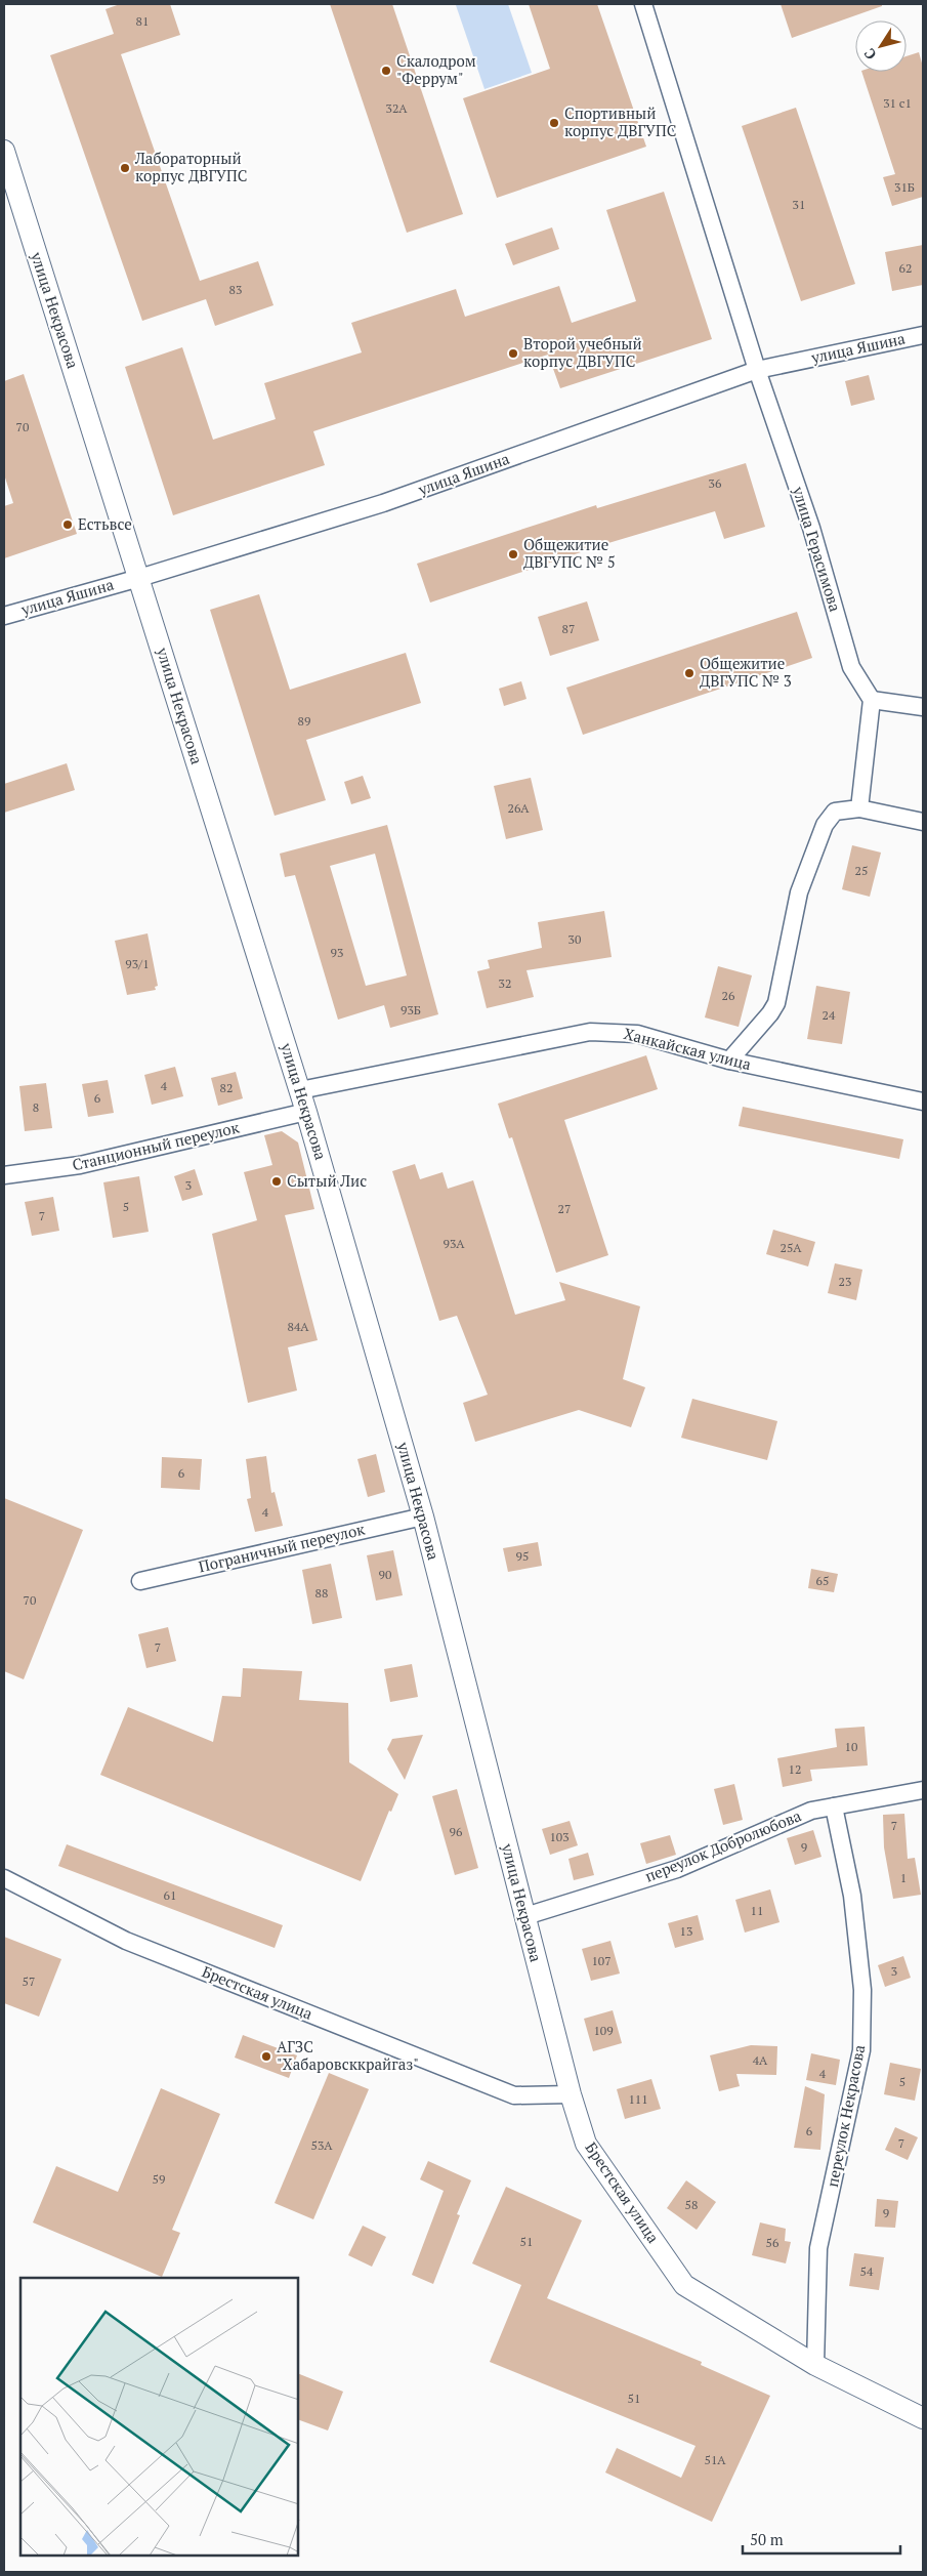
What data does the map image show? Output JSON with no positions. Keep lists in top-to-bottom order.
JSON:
{
  "streets": {
    "street": [
      "улица Некрасова",
      "улица Яшина",
      "улица Герасимова",
      "Ханкайская улица",
      "Станционный переулок",
      "Пограничный переулок",
      "переулок Добролюбова",
      "Брестская улица",
      "переулок Некрасова"
    ]
  },
  "crossings": [
    ["улица Некрасова", "улица Яшина"],
    ["улица Некрасова", "Ханкайская улица"],
    ["улица Некрасова", "Станционный переулок"],
    ["улица Некрасова", "Пограничный переулок"],
    ["улица Некрасова", "переулок Добролюбова"],
    ["улица Некрасова", "Брестская улица"],
    ["улица Яшина", "улица Герасимова"],
    ["переулок Добролюбова", "переулок Некрасова"],
    ["Брестская улица", "переулок Некрасова"]
  ],
  "places": [
    "Скалодром \"Феррум\"",
    "Спортивный корпус ДВГУПС",
    "Лабораторный корпус ДВГУПС",
    "Второй учебный корпус ДВГУПС",
    "Естьвсе",
    "Общежитие ДВГУПС № 5",
    "Общежитие ДВГУПС № 3",
    "Сытый Лис",
    "АГЗС \"Хабаровсккрайгаз\""
  ],
  "house_numbers": [
    "81",
    "31 с1",
    "32А",
    "31Б",
    "31",
    "62",
    "83",
    "70",
    "36",
    "87",
    "89",
    "26А",
    "25",
    "30",
    "93",
    "93/1",
    "32",
    "26",
    "93Б",
    "24",
    "4",
    "82",
    "6",
    "8",
    "3",
    "5",
    "27",
    "7",
    "93А",
    "25А",
    "23",
    "84А",
    "6",
    "4",
    "95",
    "90",
    "65",
    "88",
    "70",
    "7",
    "10",
    "12",
    "7",
    "96",
    "103",
    "9",
    "1",
    "61",
    "11",
    "13",
    "107",
    "3",
    "57",
    "109",
    "4А",
    "4",
    "5",
    "111",
    "6",
    "7",
    "53А",
    "59",
    "58",
    "9",
    "51",
    "56",
    "54",
    "51",
    "51А"
  ],
  "scale_bar": "50 m",
  "north": "bottom left"
}
